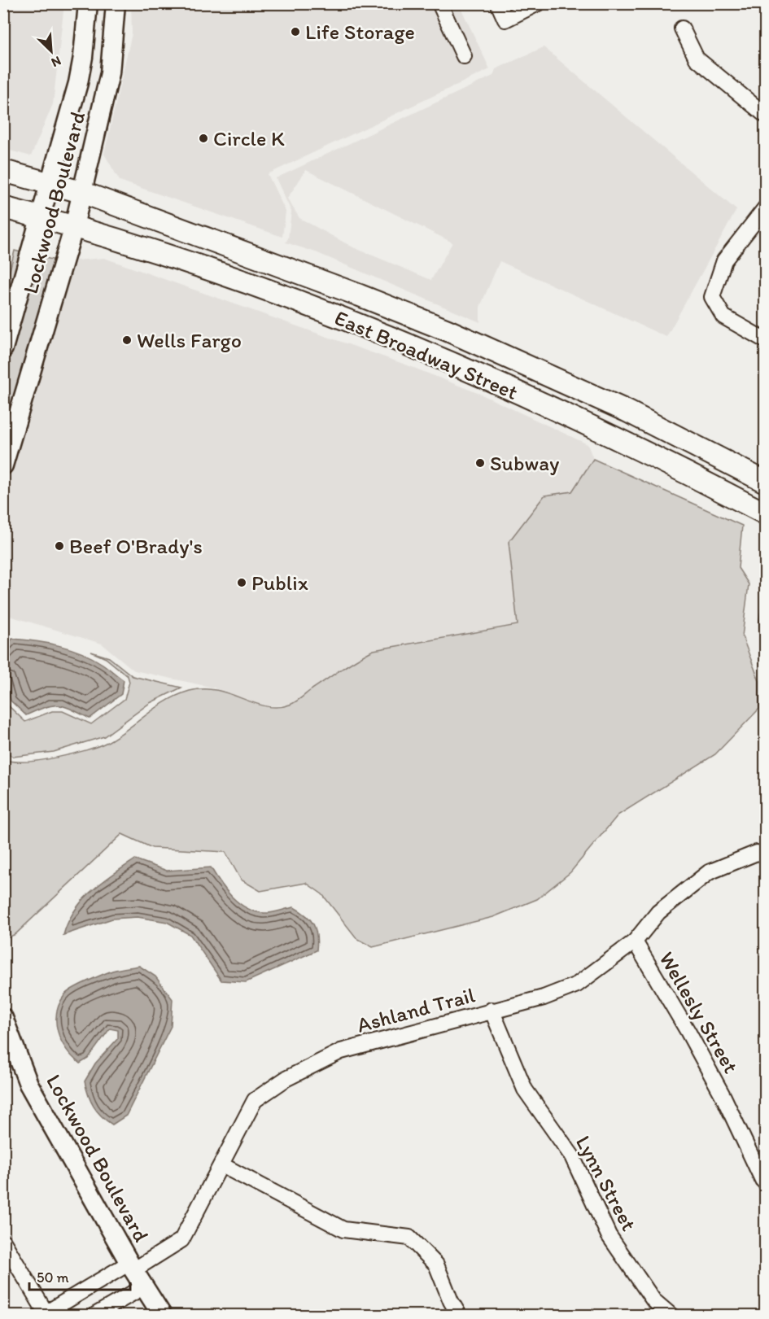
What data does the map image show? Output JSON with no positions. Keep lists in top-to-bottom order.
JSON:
{
  "streets": {
    "main road": ["East Broadway Street"],
    "street": [
      "Lockwood Boulevard",
      "Ashland Trail",
      "Wellesly Street",
      "Lynn Street"
    ]
  },
  "crossings": [
    ["Lockwood Boulevard", "East Broadway Street"],
    ["Lockwood Boulevard", "Ashland Trail"],
    ["Ashland Trail", "Wellesly Street"],
    ["Ashland Trail", "Lynn Street"]
  ],
  "places": [
    "Life Storage",
    "Circle K",
    "Wells Fargo",
    "Subway",
    "Beef O'Brady's",
    "Publix"
  ],
  "scale_bar": "50 m",
  "north": "bottom right"
}
